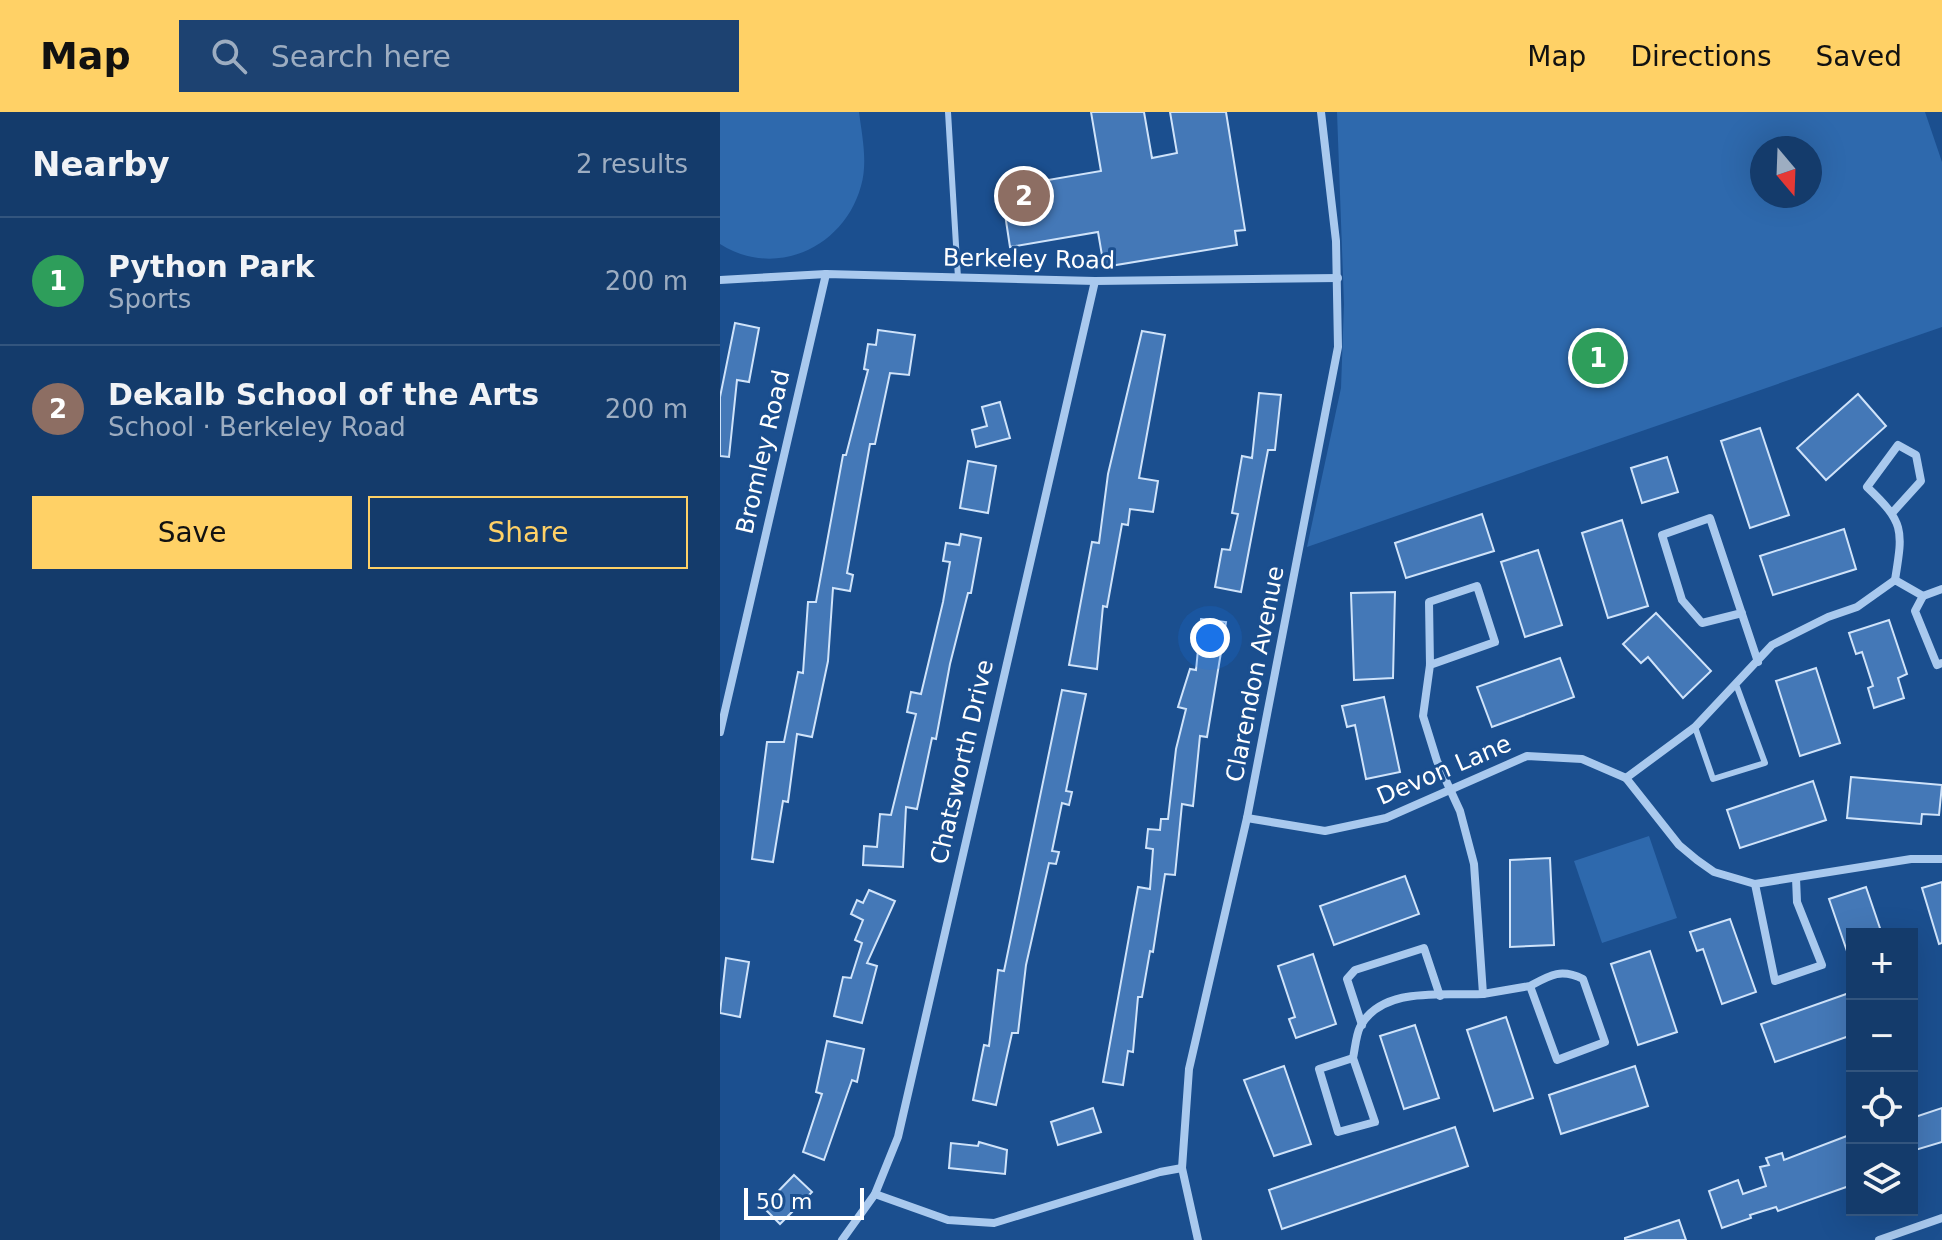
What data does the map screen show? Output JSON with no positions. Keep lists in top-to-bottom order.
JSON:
{
  "streets": {
    "street": [
      "Berkeley Road",
      "Bromley Road",
      "Clarendon Avenue",
      "Chatsworth Drive",
      "Devon Lane"
    ]
  },
  "crossings": [
    ["Berkeley Road", "Bromley Road"],
    ["Berkeley Road", "Clarendon Avenue"],
    ["Berkeley Road", "Chatsworth Drive"],
    ["Clarendon Avenue", "Devon Lane"]
  ],
  "scale_bar": "50 m",
  "north": "bottom",
  "page": {
    "header": "Map",
    "search": "Search here",
    "nav": ["Map", "Directions", "Saved"],
    "heading": ["Nearby", "2 results"],
    "pins": ["2", "1"],
    "list": [
      {
        "mark": "1",
        "name": "Python Park",
        "note": "Sports",
        "value": "200 m"
      },
      {
        "mark": "2",
        "name": "Dekalb School of the Arts",
        "note": "School · Berkeley Road",
        "value": "200 m"
      }
    ],
    "buttons": ["Save", "Share"],
    "map_buttons": ["+", "−"],
    "scale": "50 m"
  }
}
